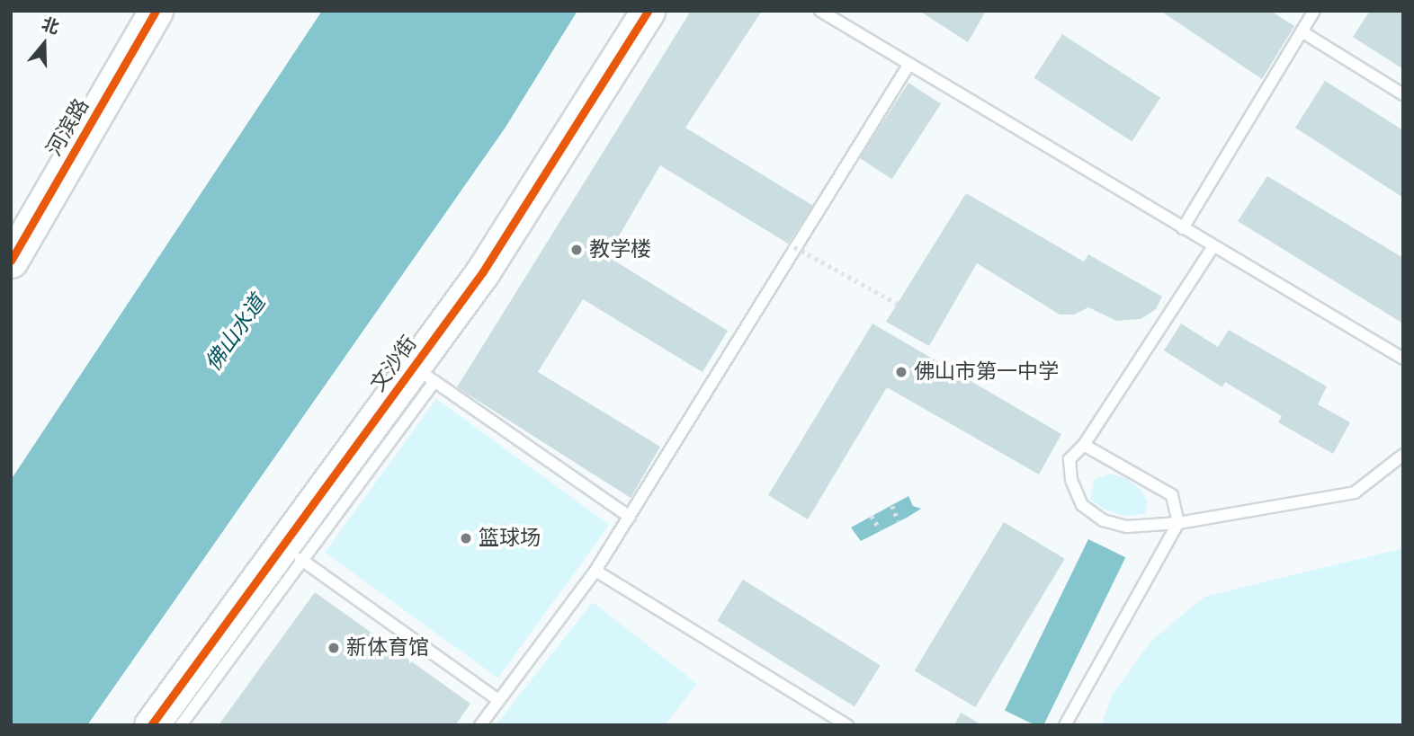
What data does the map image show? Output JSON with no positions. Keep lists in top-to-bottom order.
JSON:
{
  "streets": {
    "street": ["河滨路", "文沙街"]
  },
  "water": ["佛山水道"],
  "places": [
    "教学楼",
    "佛山市第一中学",
    "篮球场",
    "新体育馆"
  ],
  "north": "top"
}
